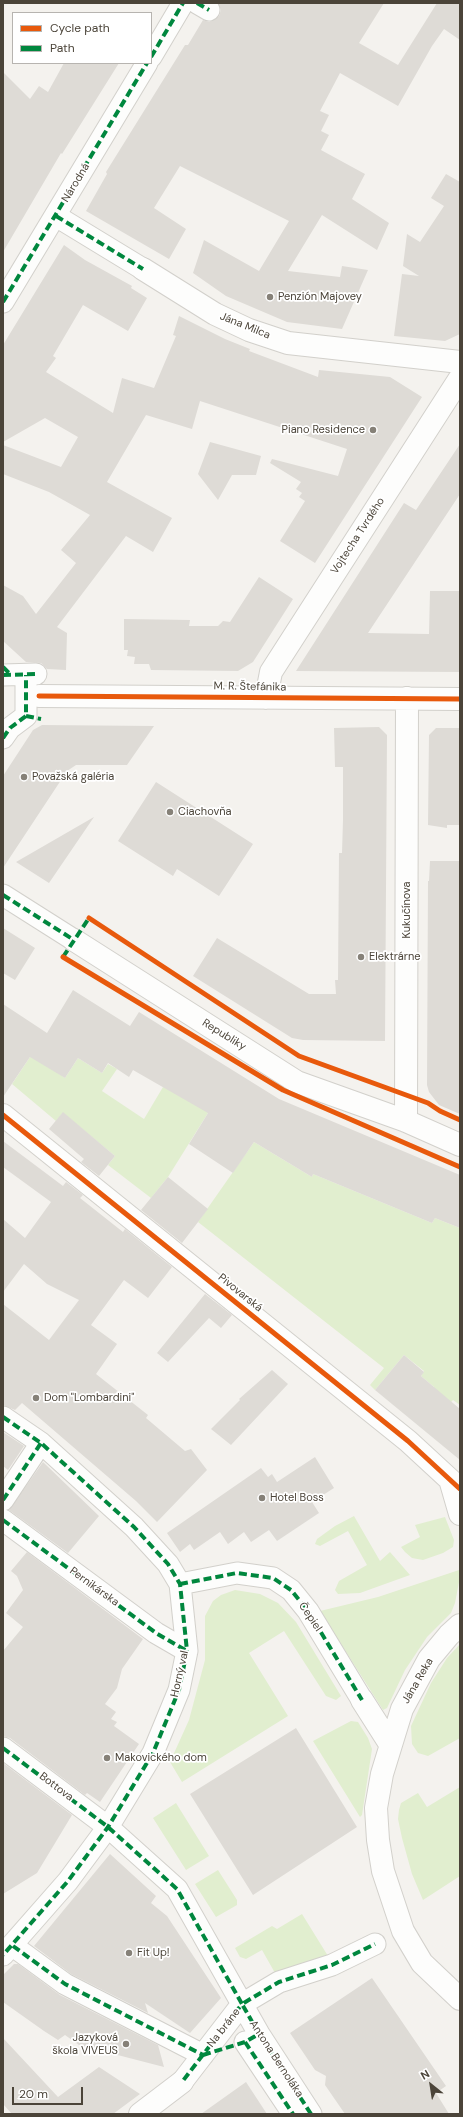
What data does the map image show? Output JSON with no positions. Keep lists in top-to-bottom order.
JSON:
{
  "streets": {
    "street": [
      "Národná",
      "Jána Milca",
      "Vojtecha Tvrdého",
      "M. R. Štefánika",
      "Kukučínova",
      "Republiky",
      "Pivovarská",
      "Pernikárska",
      "Čepiel",
      "Horný val",
      "Jána Reka",
      "Bottova",
      "Na bráne",
      "Antona Bernoláka"
    ]
  },
  "crossings": [
    ["Národná", "Jána Milca"],
    ["Vojtecha Tvrdého", "M. R. Štefánika"],
    ["M. R. Štefánika", "Kukučínova"],
    ["Kukučínova", "Republiky"],
    ["Pernikárska", "Horný val"],
    ["Čepiel", "Horný val"],
    ["Čepiel", "Jána Reka"],
    ["Horný val", "Bottova"],
    ["Horný val", "Na bráne"],
    ["Bottova", "Na bráne"],
    ["Na bráne", "Antona Bernoláka"]
  ],
  "places": [
    "Penzión Majovey",
    "Piano Residence",
    "Považská galéria",
    "Ciachovňa",
    "Elektrárne",
    "Dom \"Lombardini\"",
    "Hotel Boss",
    "Makovického dom",
    "Fit Up!",
    "Jazyková škola VIVEUS"
  ],
  "legend": ["Cycle path", "Path"],
  "scale_bar": "20 m",
  "north": "top left"
}
